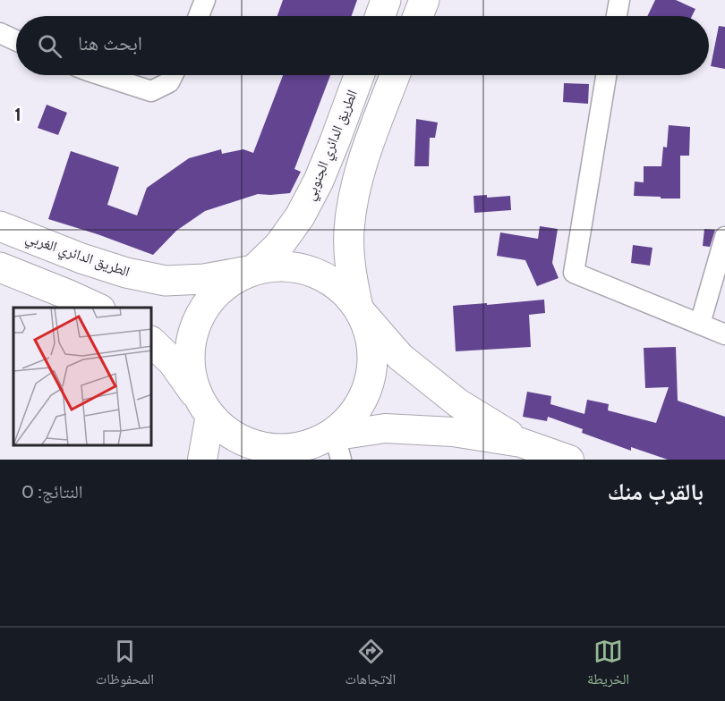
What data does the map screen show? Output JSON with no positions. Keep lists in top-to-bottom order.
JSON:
{
  "streets": {
    "main road": ["الطريق الدائري الجنوبي", "الطريق الدائري الغربي"]
  },
  "crossings": [
    ["الطريق الدائري الجنوبي", "الطريق الدائري الغربي"]
  ],
  "page": {
    "search": "ابحث هنا",
    "heading": ["بالقرب منك", "النتائج: 0"],
    "nav": ["الخريطة", "الاتجاهات", "المحفوظات"]
  },
  "grid": {
    "rows": ["1"]
  }
}
